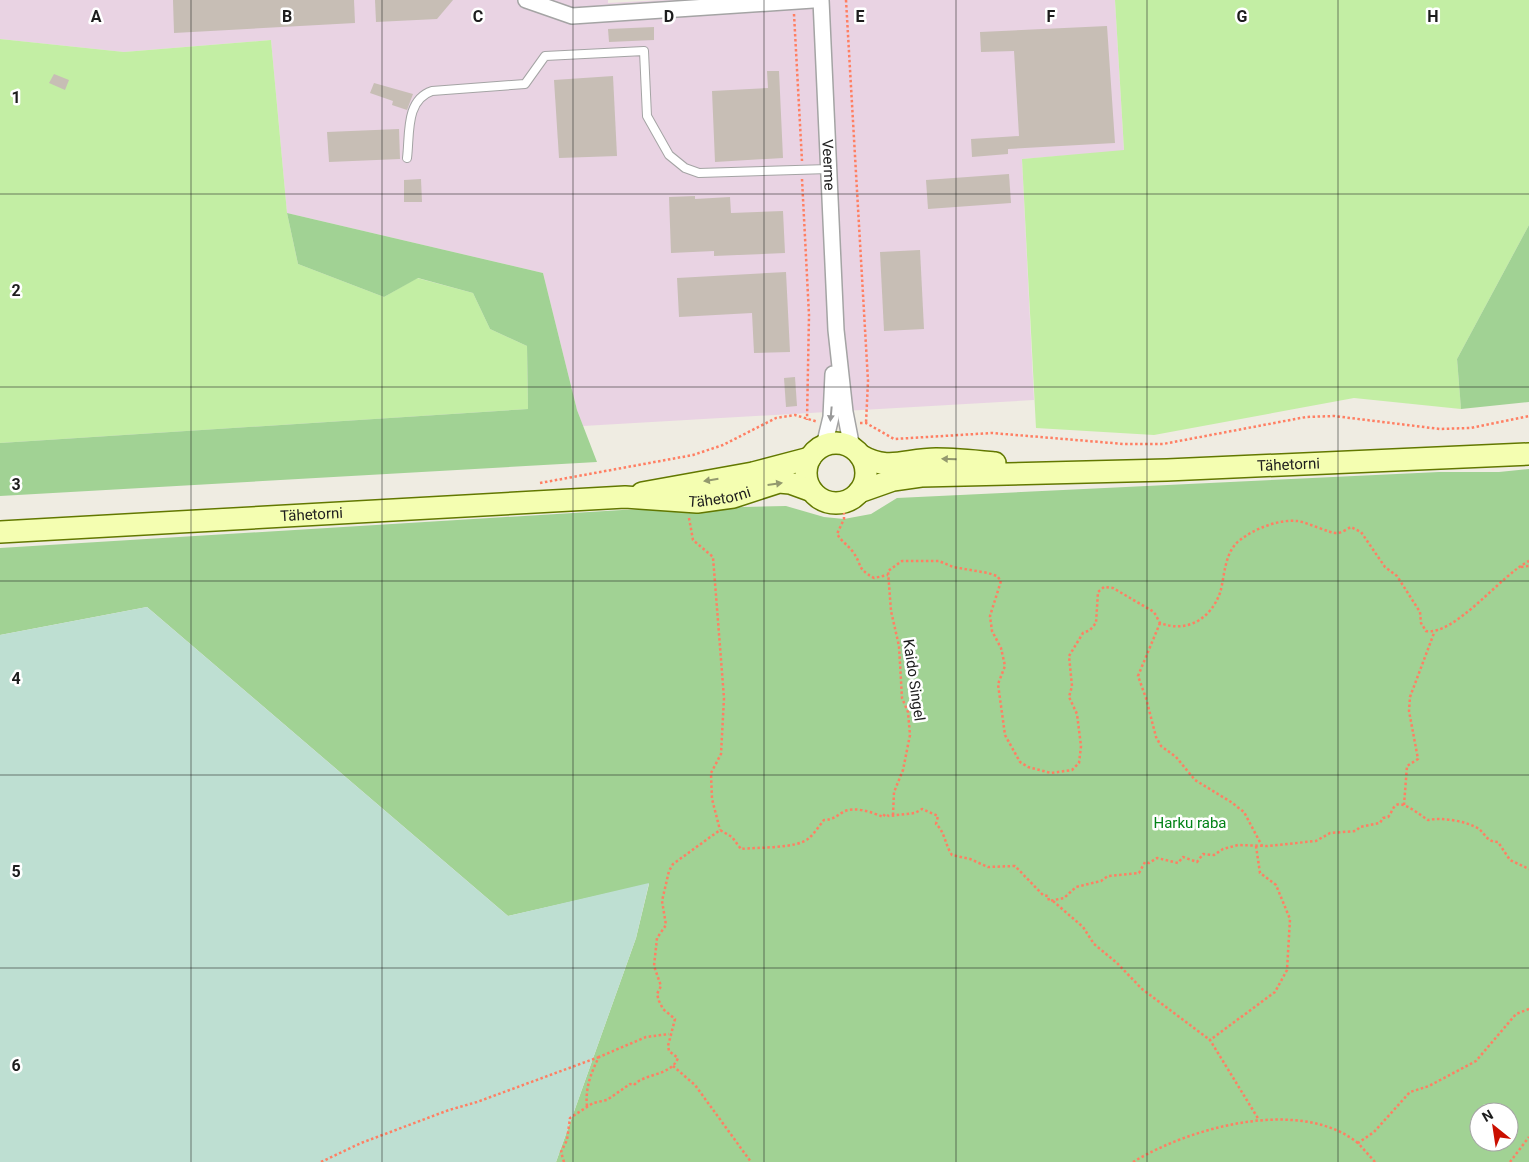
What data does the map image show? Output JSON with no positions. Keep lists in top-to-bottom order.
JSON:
{
  "streets": {
    "street": ["Veerme", "Tähetorni"],
    "path": ["Kaido Singel"]
  },
  "crossings": [
    ["Veerme", "Tähetorni"]
  ],
  "parks": ["Harku raba"],
  "north": "top left",
  "grid": {
    "columns": [
      "A",
      "B",
      "C",
      "D",
      "E",
      "F",
      "G",
      "H"
    ],
    "rows": [
      "1",
      "2",
      "3",
      "4",
      "5",
      "6"
    ]
  }
}
